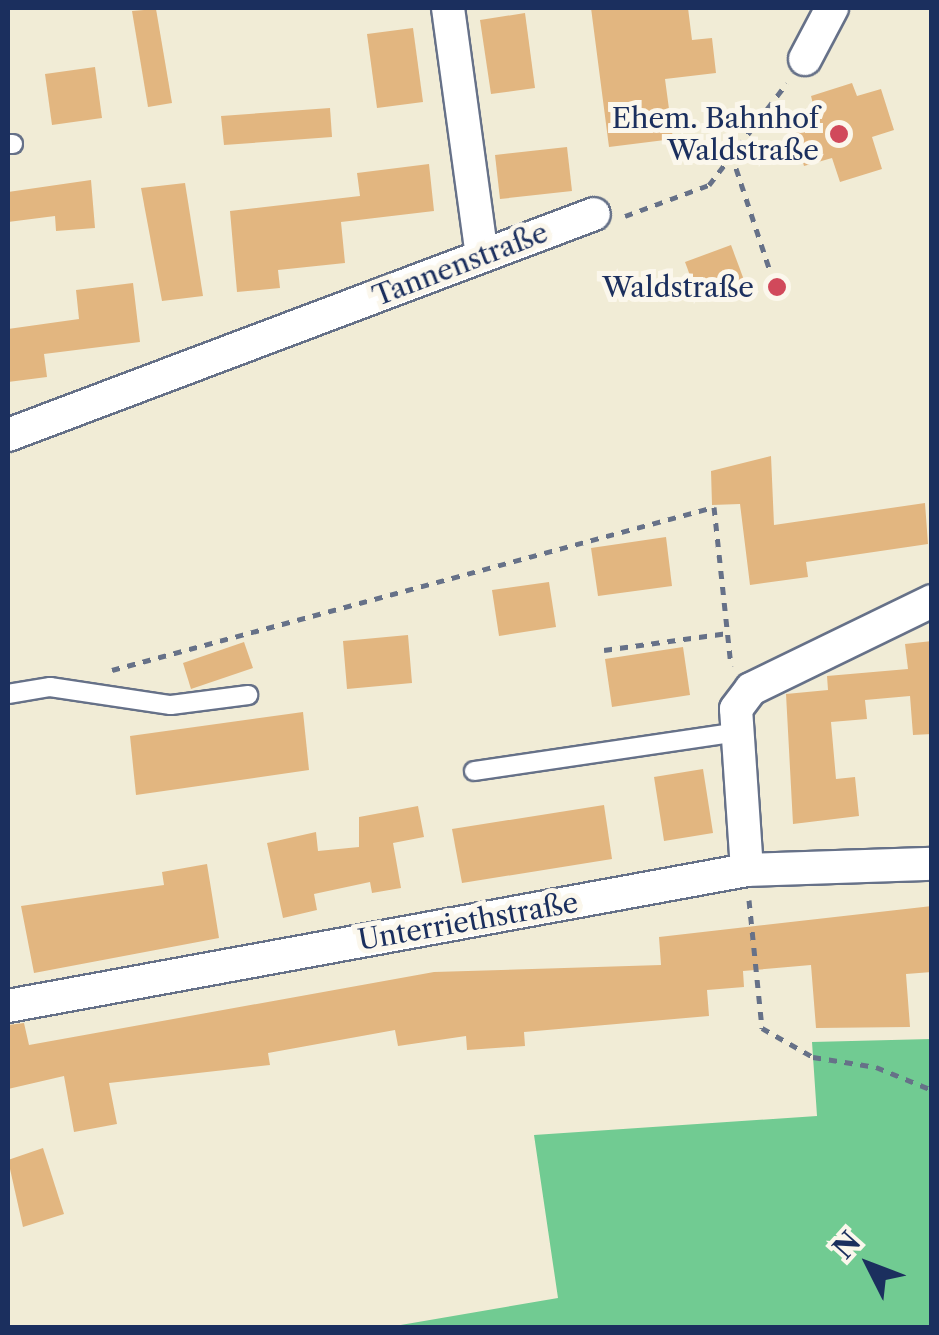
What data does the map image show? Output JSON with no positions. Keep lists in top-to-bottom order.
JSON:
{
  "streets": {
    "street": ["Tannenstraße", "Unterriethstraße"]
  },
  "places": ["Ehem. Bahnhof Waldstraße", "Waldstraße"],
  "north": "top left"
}
